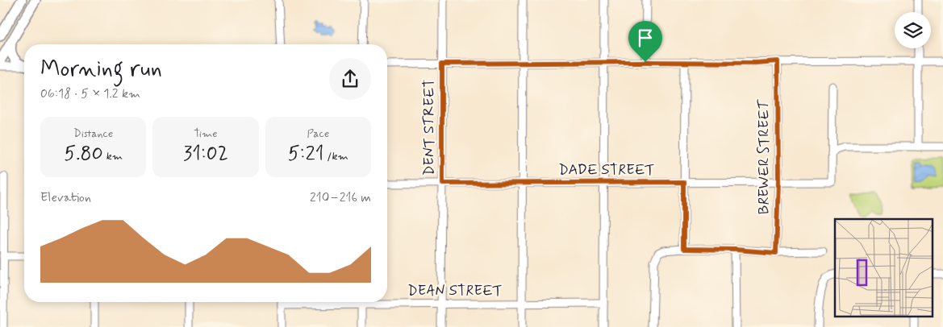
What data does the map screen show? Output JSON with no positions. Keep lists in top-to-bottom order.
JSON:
{
  "streets": {
    "street": [
      "DENT STREET",
      "BREWER STREET",
      "DADE STREET",
      "DEAN STREET"
    ]
  },
  "crossings": [
    ["DENT STREET", "DADE STREET"],
    ["DENT STREET", "DEAN STREET"],
    ["BREWER STREET", "DADE STREET"]
  ],
  "page": {
    "heading": ["Morning run", "06:18 · 5 × 1.2 km"],
    "stats": [
      ["Distance", "5.80 km"],
      ["Time", "31:02"],
      ["Pace", "5:21 /km"]
    ],
    "chart": ["Elevation", "210–216 m"]
  }
}
